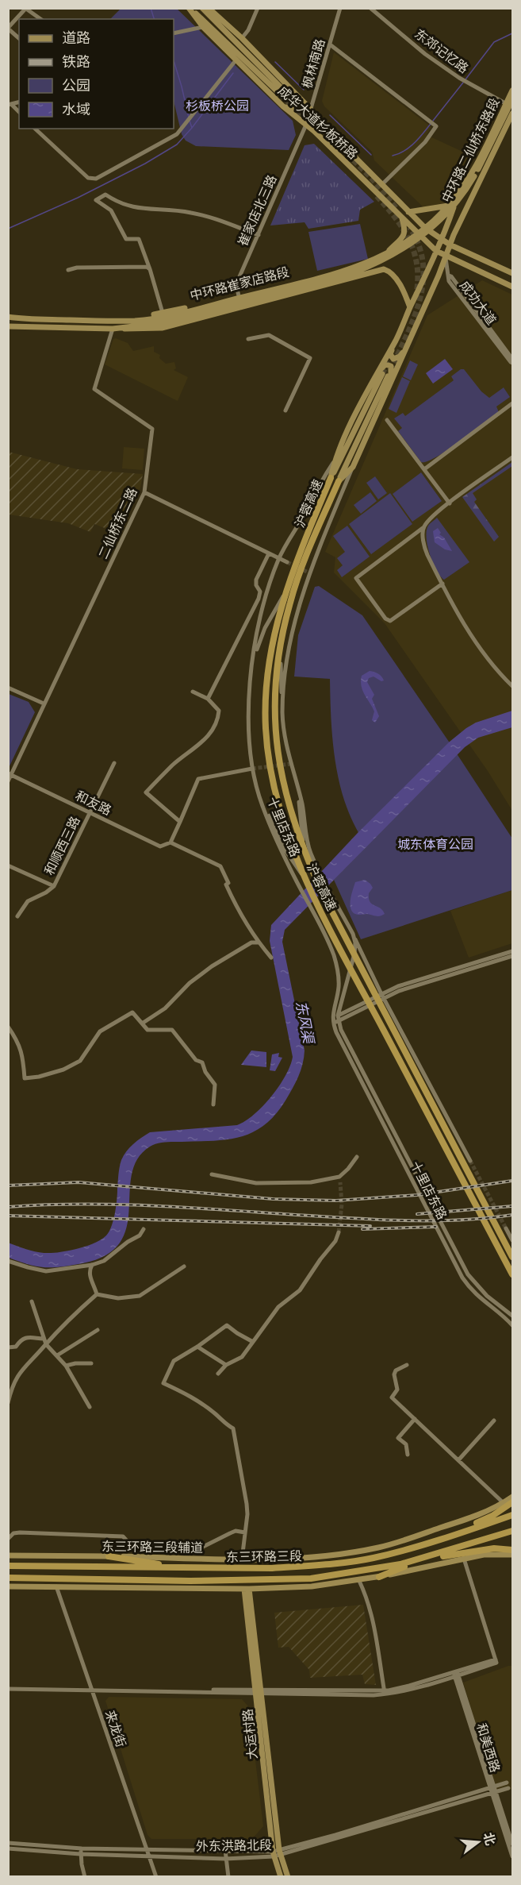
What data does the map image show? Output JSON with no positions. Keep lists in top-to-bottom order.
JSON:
{
  "streets": {
    "highway": ["沪蓉高速", "东三环路三段"],
    "main road": [
      "成华大道杉板桥路",
      "中环路二仙桥东路段",
      "中环路崔家店路段",
      "东三环路三段辅道",
      "大运村路"
    ],
    "street": [
      "东郊记忆路",
      "枫林南路",
      "崔家店北三路",
      "成功大道",
      "二仙桥东二路",
      "和友路",
      "十里店东路",
      "和顺西三路",
      "来龙街",
      "和美西路",
      "外东洪路北段"
    ]
  },
  "crossings": [
    ["东郊记忆路", "中环路二仙桥东路段"],
    ["枫林南路", "成华大道杉板桥路"],
    ["枫林南路", "崔家店北三路"],
    ["成华大道杉板桥路", "中环路二仙桥东路段"],
    ["成华大道杉板桥路", "崔家店北三路"],
    ["成华大道杉板桥路", "中环路崔家店路段"],
    ["成华大道杉板桥路", "成功大道"],
    ["中环路二仙桥东路段", "中环路崔家店路段"],
    ["中环路二仙桥东路段", "成功大道"],
    ["中环路二仙桥东路段", "十里店东路"],
    ["崔家店北三路", "中环路崔家店路段"],
    ["中环路崔家店路段", "二仙桥东二路"],
    ["二仙桥东二路", "和友路"],
    ["和友路", "和顺西三路"],
    ["来龙街", "外东洪路北段"],
    ["大运村路", "外东洪路北段"],
    ["和美西路", "外东洪路北段"]
  ],
  "water": ["东风渠"],
  "parks": ["杉板桥公园", "城东体育公园"],
  "legend": [
    "道路",
    "铁路",
    "公园",
    "水域"
  ],
  "north": "right"
}
